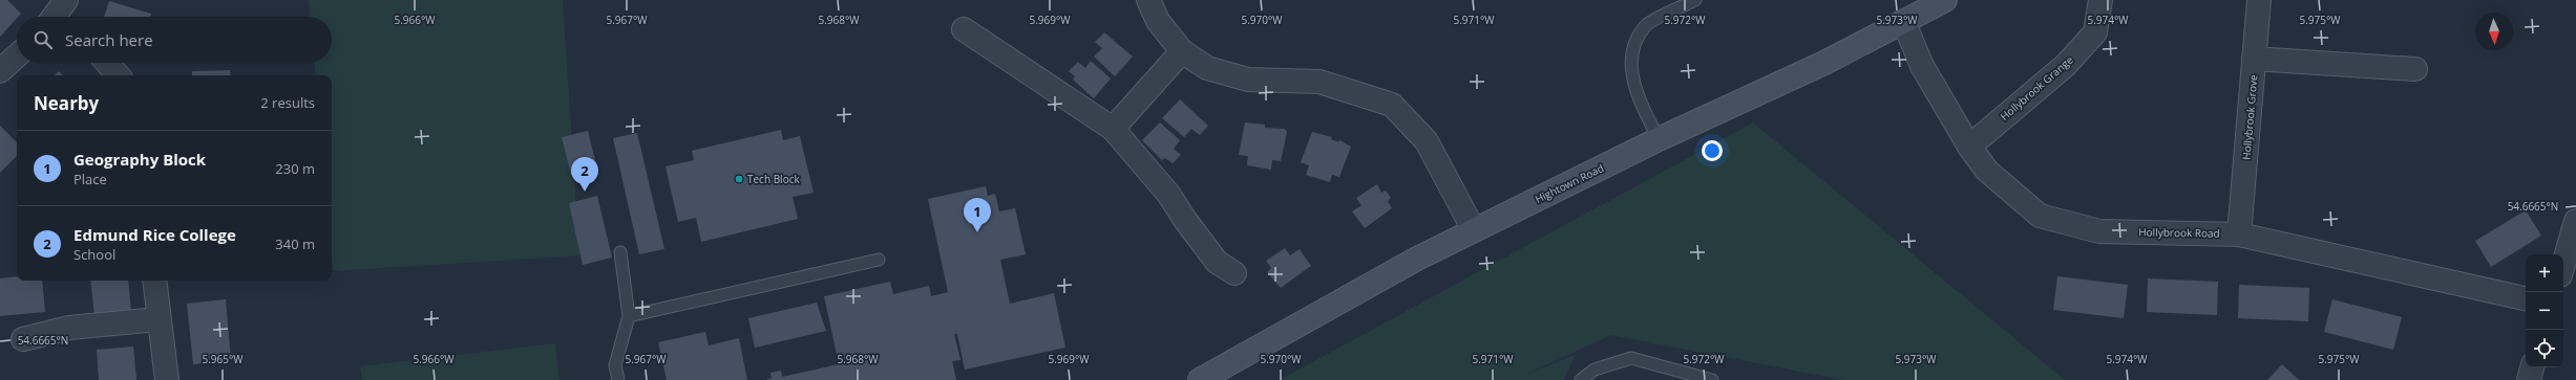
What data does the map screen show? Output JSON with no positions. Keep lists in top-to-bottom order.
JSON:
{
  "streets": {
    "main road": ["Hightown Road"],
    "street": ["Hollybrook Grange", "Hollybrook Grove", "Hollybrook Road"]
  },
  "crossings": [
    ["Hollybrook Grange", "Hollybrook Road"],
    ["Hollybrook Grove", "Hollybrook Road"],
    ["Hightown Road", "Hollybrook Road"]
  ],
  "places": ["Tech Block"],
  "north": "bottom",
  "page": {
    "search": "Search here",
    "heading": ["Nearby", "2 results"],
    "list": [
      {
        "mark": "1",
        "name": "Geography Block",
        "note": "Place",
        "value": "230 m"
      },
      {
        "mark": "2",
        "name": "Edmund Rice College",
        "note": "School",
        "value": "340 m"
      }
    ],
    "pins": ["2", "1"],
    "map_buttons": ["+", "−"]
  },
  "coordinates": [
    "5.966°W",
    "5.967°W",
    "5.968°W",
    "5.969°W",
    "5.970°W",
    "5.971°W",
    "5.972°W",
    "5.973°W",
    "5.974°W",
    "5.975°W",
    "54.6665°N",
    "5.965°W"
  ]
}
